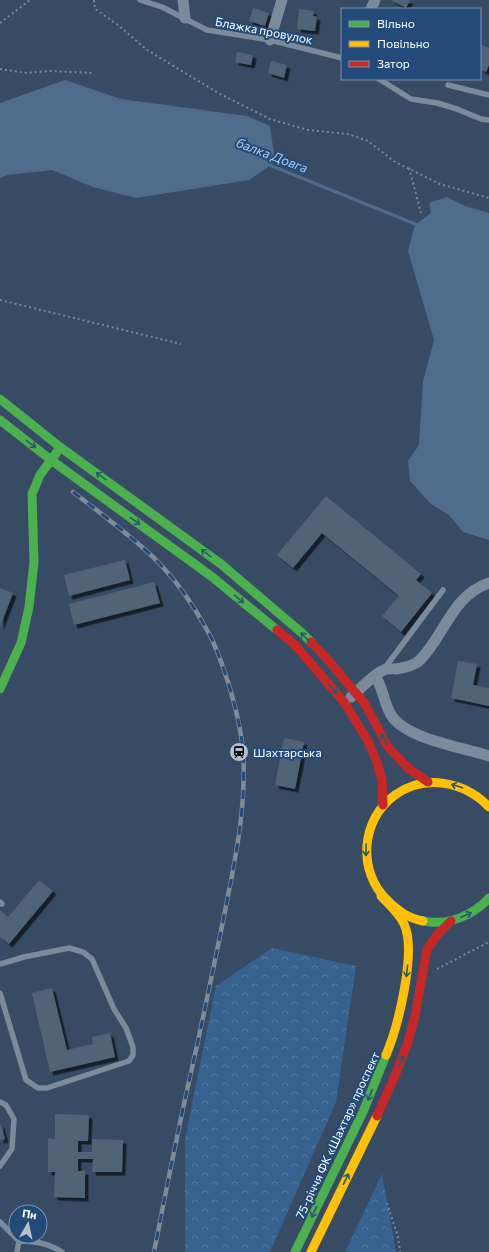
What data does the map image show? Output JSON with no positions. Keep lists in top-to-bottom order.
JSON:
{
  "streets": {
    "main road": ["75-річчя ФК «Шахтар» проспект"],
    "lane": ["Блажка провулок"]
  },
  "water": ["балка Довга"],
  "places": {
    "station": ["Шахтарська"]
  },
  "legend": ["Вільно", "Повільно", "Затор"],
  "north": "top"
}
